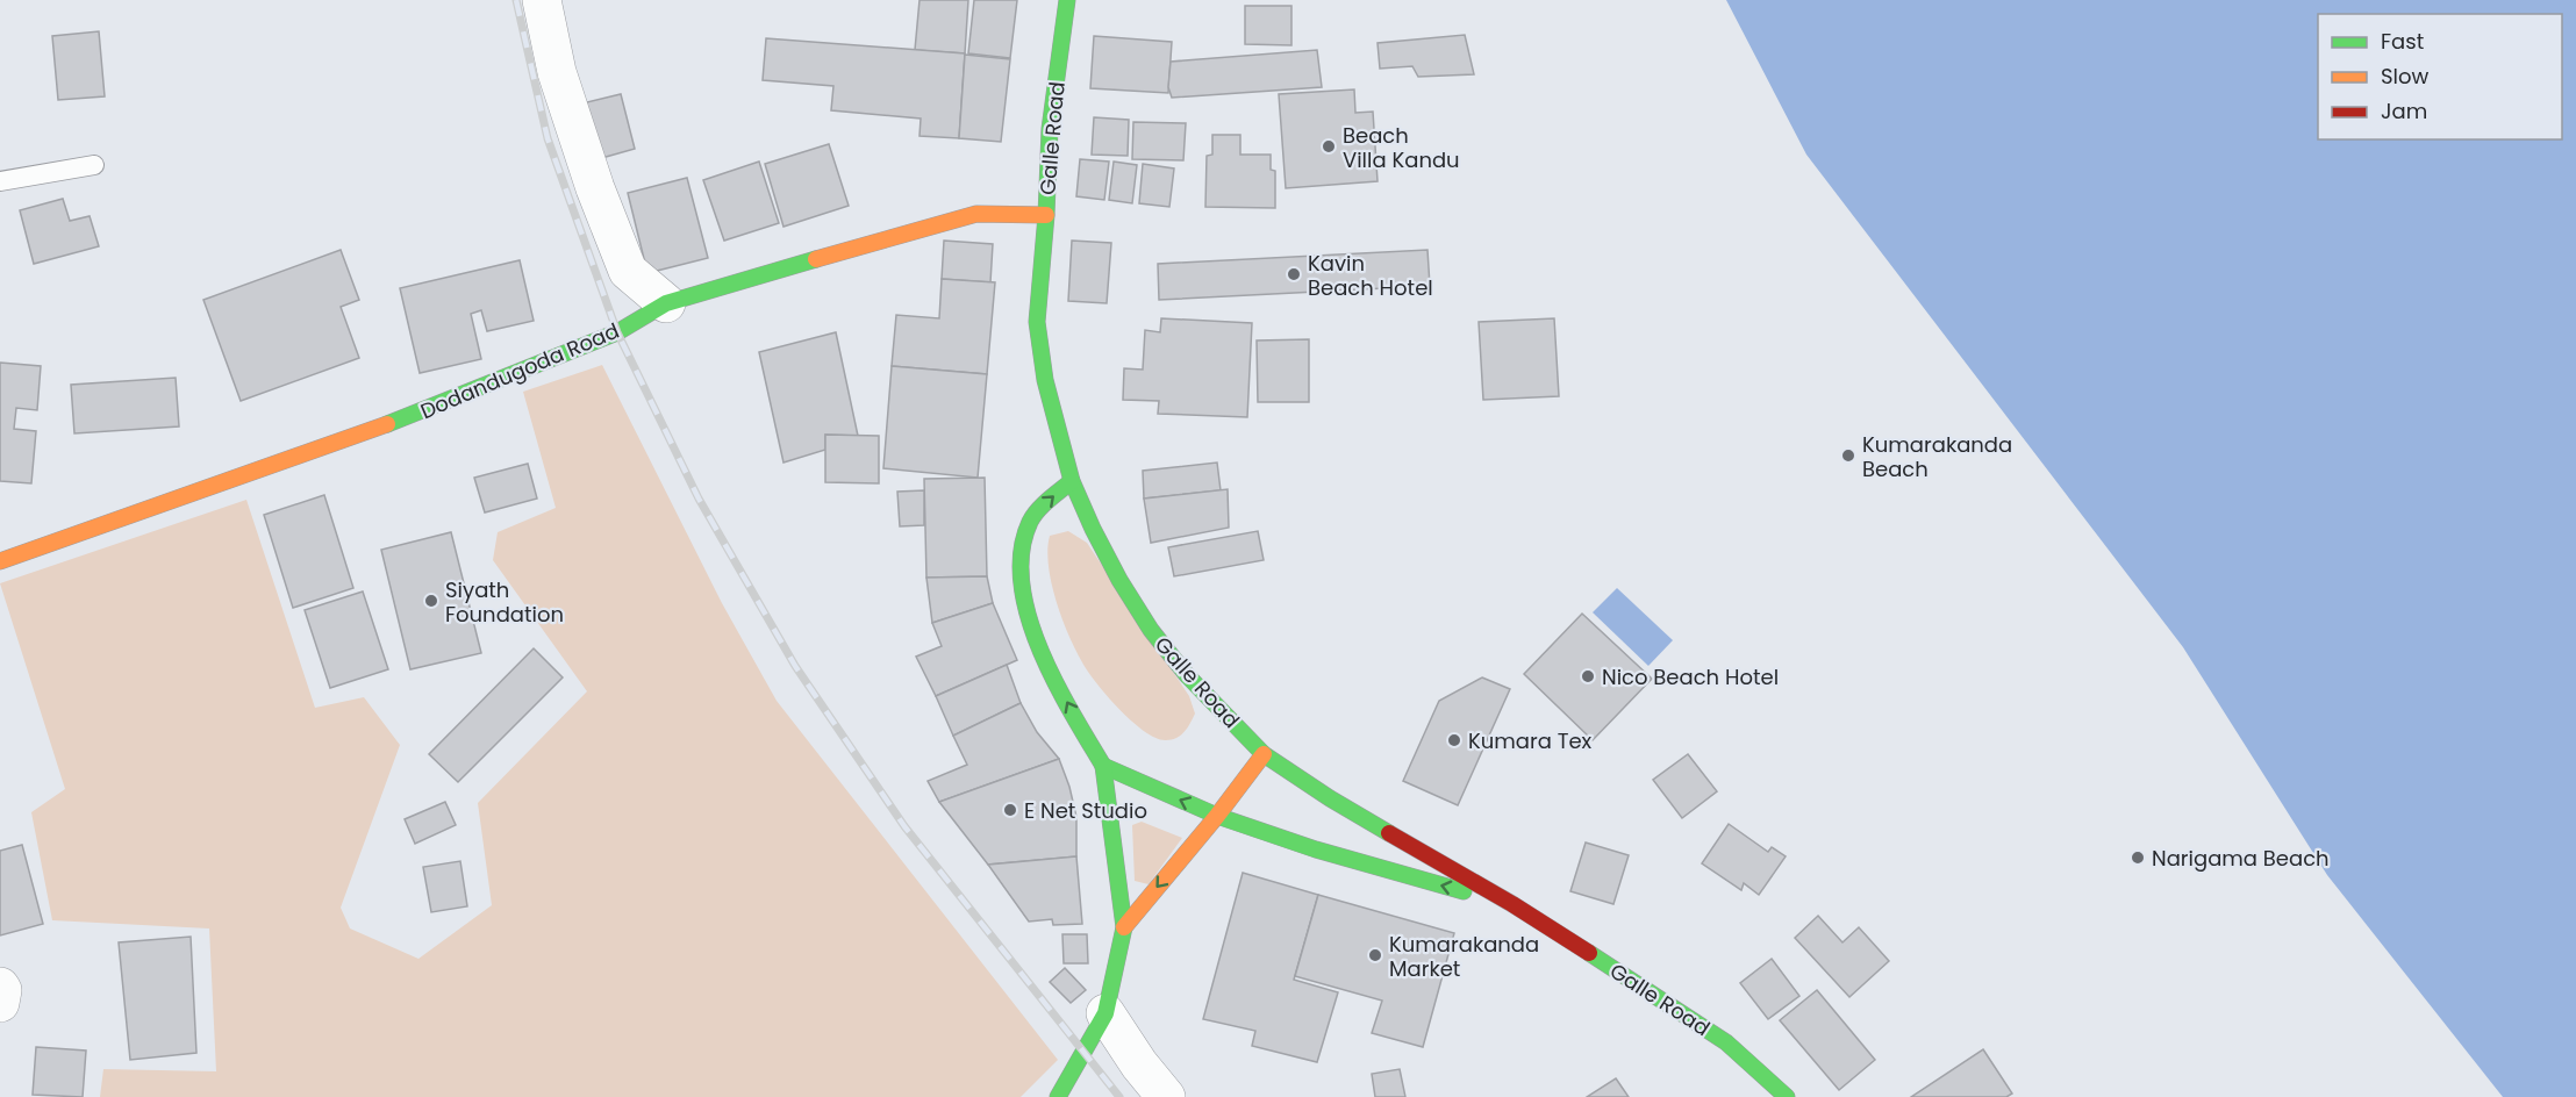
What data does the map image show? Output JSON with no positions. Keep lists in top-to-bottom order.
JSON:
{
  "streets": {
    "main road": ["Galle Road", "Dodandugoda Road"]
  },
  "crossings": [
    ["Galle Road", "Dodandugoda Road"]
  ],
  "places": [
    "Beach Villa Kandu",
    "Kavin Beach Hotel",
    "Kumarakanda Beach",
    "Siyath Foundation",
    "Nico Beach Hotel",
    "Kumara Tex",
    "E Net Studio",
    "Narigama Beach",
    "Kumarakanda Market"
  ],
  "legend": ["Fast", "Slow", "Jam"]
}
